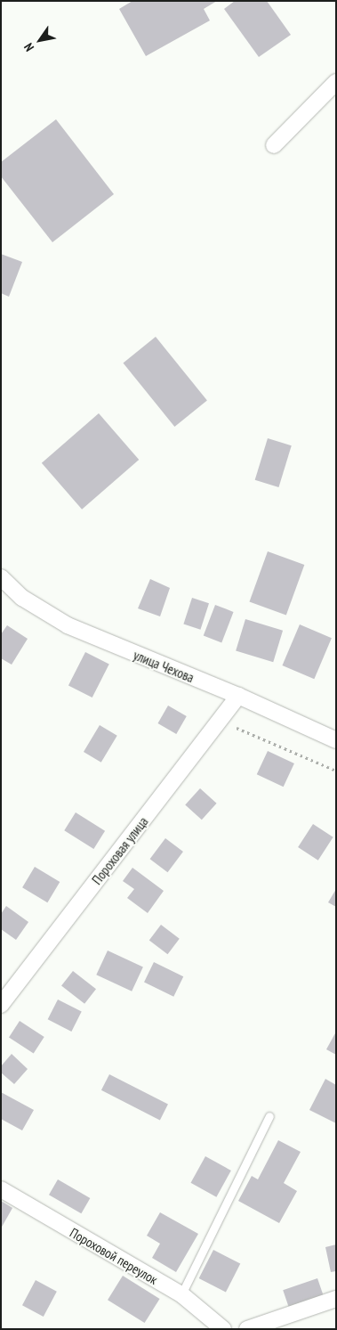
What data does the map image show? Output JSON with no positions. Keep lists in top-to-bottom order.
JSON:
{
  "streets": {
    "street": ["улица Чехова", "Пороховая улица", "Пороховой переулок"]
  },
  "crossings": [
    ["улица Чехова", "Пороховая улица"]
  ],
  "north": "bottom left"
}
